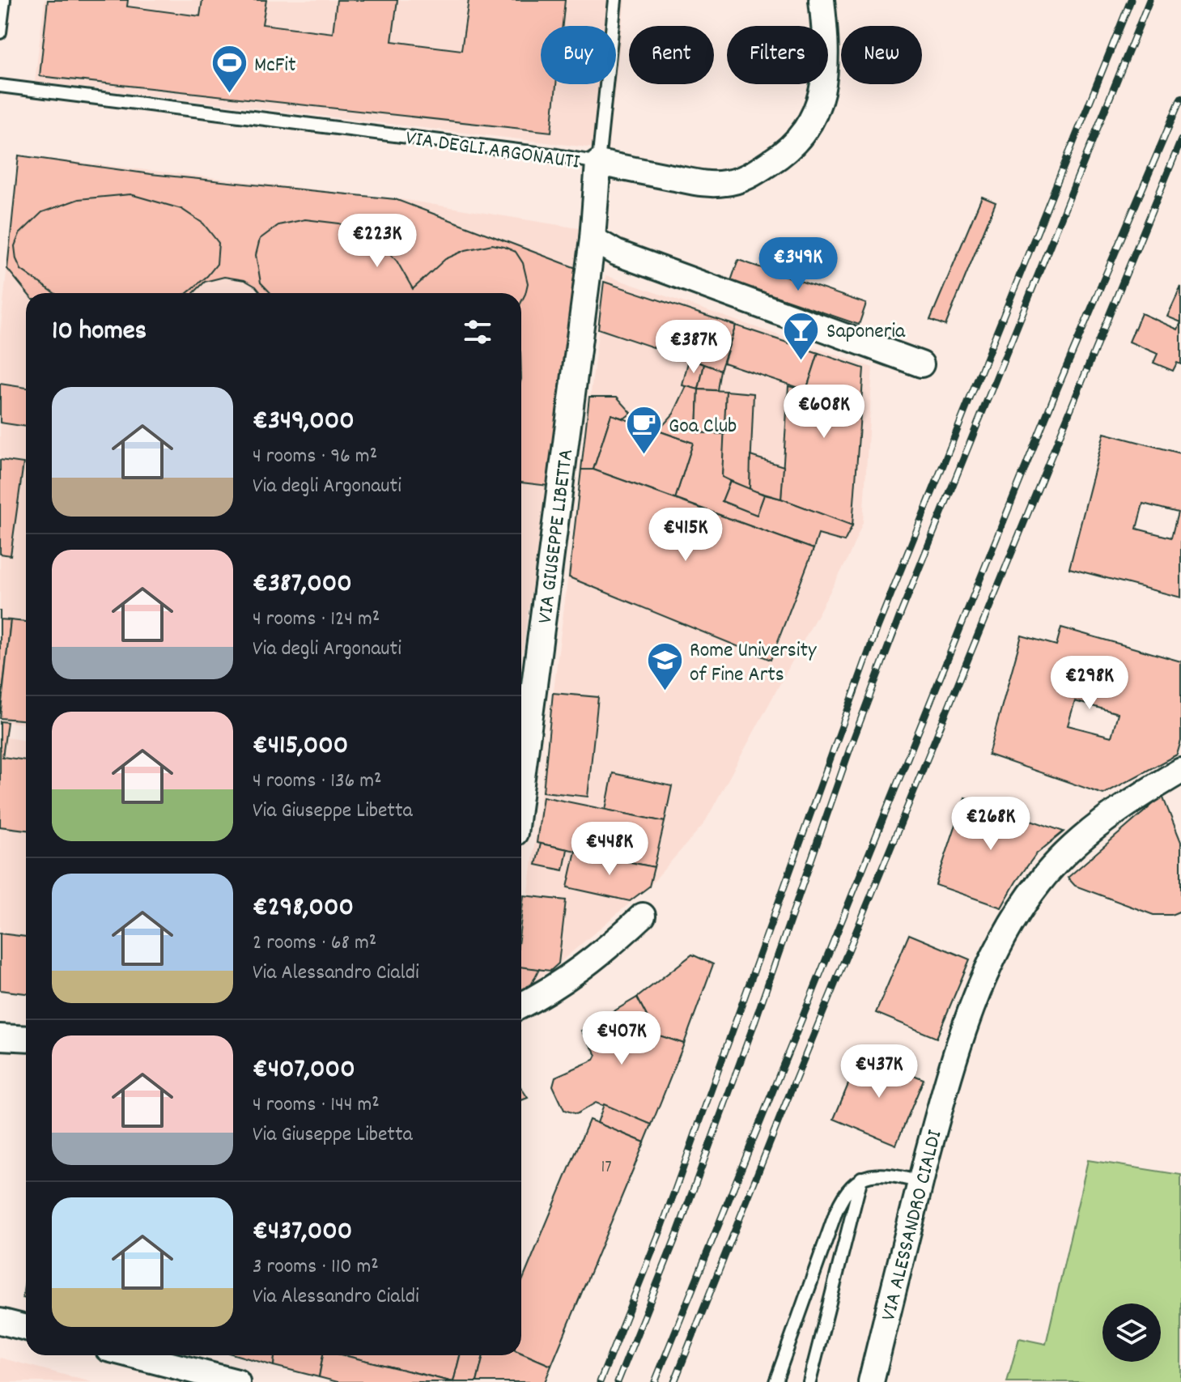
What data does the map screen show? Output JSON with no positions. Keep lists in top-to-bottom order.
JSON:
{
  "streets": {
    "street": ["VIA DEGLI ARGONAUTI", "VIA GIUSEPPE LIBETTA", "VIA ALESSANDRO CIALDI"]
  },
  "crossings": [
    ["VIA DEGLI ARGONAUTI", "VIA GIUSEPPE LIBETTA"]
  ],
  "places": {
    "sports": ["McFit"],
    "bar": ["Saponeria"],
    "cafe": ["Goa Club"],
    "school or university": ["Rome University of Fine Arts"]
  },
  "house_numbers": ["17"],
  "page": {
    "chip": [
      "Buy",
      "Rent",
      "Filters",
      "New"
    ],
    "price": [
      "€223K",
      "€349K",
      "€387K",
      "€608K",
      "€415K",
      "€298K",
      "€268K",
      "€448K",
      "€407K",
      "€437K"
    ],
    "heading": "10 homes",
    "list": [
      {
        "name": "€349,000",
        "note": "4 rooms · 96 m² · Via degli Argonauti"
      },
      {
        "name": "€387,000",
        "note": "4 rooms · 124 m² · Via degli Argonauti"
      },
      {
        "name": "€415,000",
        "note": "4 rooms · 136 m² · Via Giuseppe Libetta"
      },
      {
        "name": "€298,000",
        "note": "2 rooms · 68 m² · Via Alessandro Cialdi"
      },
      {
        "name": "€407,000",
        "note": "4 rooms · 144 m² · Via Giuseppe Libetta"
      },
      {
        "name": "€437,000",
        "note": "3 rooms · 110 m² · Via Alessandro Cialdi"
      }
    ]
  }
}
